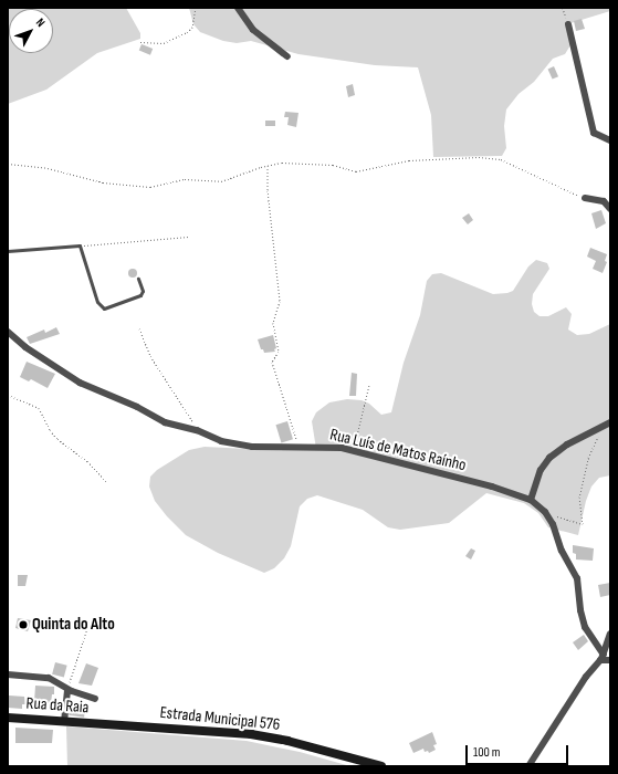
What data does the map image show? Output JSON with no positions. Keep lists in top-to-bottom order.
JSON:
{
  "streets": {
    "main road": ["Rua da Raia", "Estrada Municipal 576"],
    "street": ["Rua Luís de Matos Raínho"]
  },
  "crossings": [
    ["Rua da Raia", "Estrada Municipal 576"]
  ],
  "places": ["Quinta do Alto"],
  "scale_bar": "100 m",
  "north": "top right"
}
